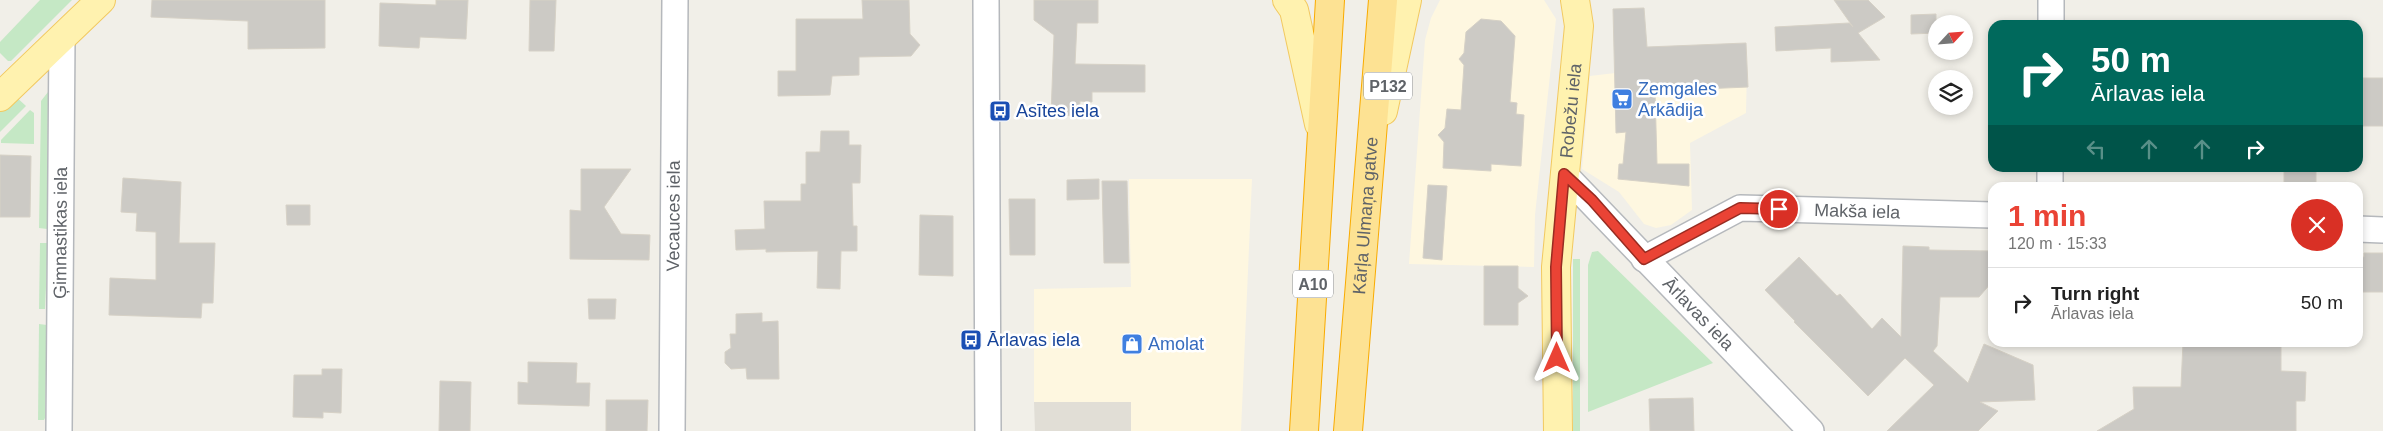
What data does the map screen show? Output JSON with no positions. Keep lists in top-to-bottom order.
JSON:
{
  "streets": {
    "highway": ["Kārļa Ulmaņa gatve", "A10"],
    "main road": ["P132", "Robežu iela"],
    "street": [
      "Makša iela",
      "Vecauces iela",
      "Ģimnastikas iela",
      "Ārlavas iela"
    ]
  },
  "crossings": [
    ["P132", "Kārļa Ulmaņa gatve"],
    ["Robežu iela", "Ārlavas iela"],
    ["Makša iela", "Ārlavas iela"]
  ],
  "places": {
    "supermarket": ["Zemgales Arkādija"],
    "bus stop": ["Asītes iela", "Ārlavas iela"],
    "shop": ["Amolat"]
  },
  "north": "top right",
  "page": {
    "turn": ["50 m", "Ārlavas iela"],
    "heading": ["1 min", "120 m · 15:33"],
    "list": [
      {
        "name": "Turn right",
        "note": "Ārlavas iela",
        "value": "50 m"
      }
    ]
  }
}
